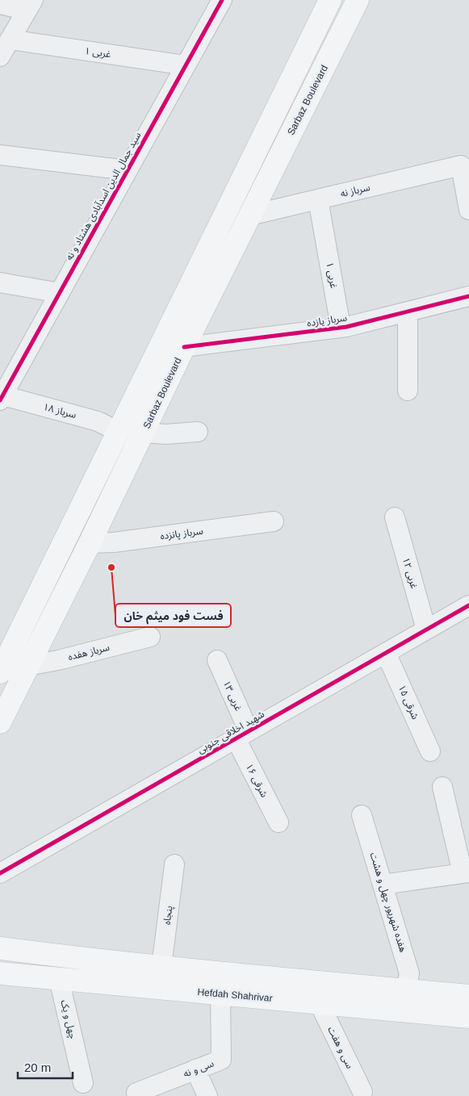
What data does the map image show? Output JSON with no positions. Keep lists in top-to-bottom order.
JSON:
{
  "streets": {
    "main road": ["Sarbaz Boulevard", "Hefdah Shahrivar"],
    "street": [
      "غربی ۱",
      "سرباز نه",
      "سید جمال الدین اسدآبادی هشتاد و نه",
      "سرباز یازده",
      "سرباز ۱۸",
      "سرباز پانزده",
      "غربی ۱۲",
      "سرباز هفده",
      "غربی ۱۳",
      "شرقی ۱۵",
      "شهید اخلاقی جنوبی",
      "شرقی ۱۶",
      "هفده شهریور چهل و هشت",
      "پنجاه",
      "چهل و یک",
      "سی و هفت",
      "سی و نه"
    ]
  },
  "crossings": [
    ["غربی ۱", "سرباز نه"],
    ["غربی ۱", "سید جمال الدین اسدآبادی هشتاد و نه"],
    ["غربی ۱", "سرباز یازده"],
    ["Sarbaz Boulevard", "سرباز نه"],
    ["Sarbaz Boulevard", "سرباز یازده"],
    ["Sarbaz Boulevard", "سرباز پانزده"],
    ["Sarbaz Boulevard", "سرباز هفده"],
    ["سید جمال الدین اسدآبادی هشتاد و نه", "سرباز ۱۸"],
    ["غربی ۱۲", "شهید اخلاقی جنوبی"],
    ["غربی ۱۳", "شهید اخلاقی جنوبی"],
    ["غربی ۱۳", "شرقی ۱۶"],
    ["شرقی ۱۵", "شهید اخلاقی جنوبی"],
    ["شهید اخلاقی جنوبی", "شرقی ۱۶"],
    ["Hefdah Shahrivar", "چهل و یک"],
    ["Hefdah Shahrivar", "سی و هفت"],
    ["Hefdah Shahrivar", "سی و نه"]
  ],
  "places": ["فست فود میثم خان"],
  "scale_bar": "20 m"
}
